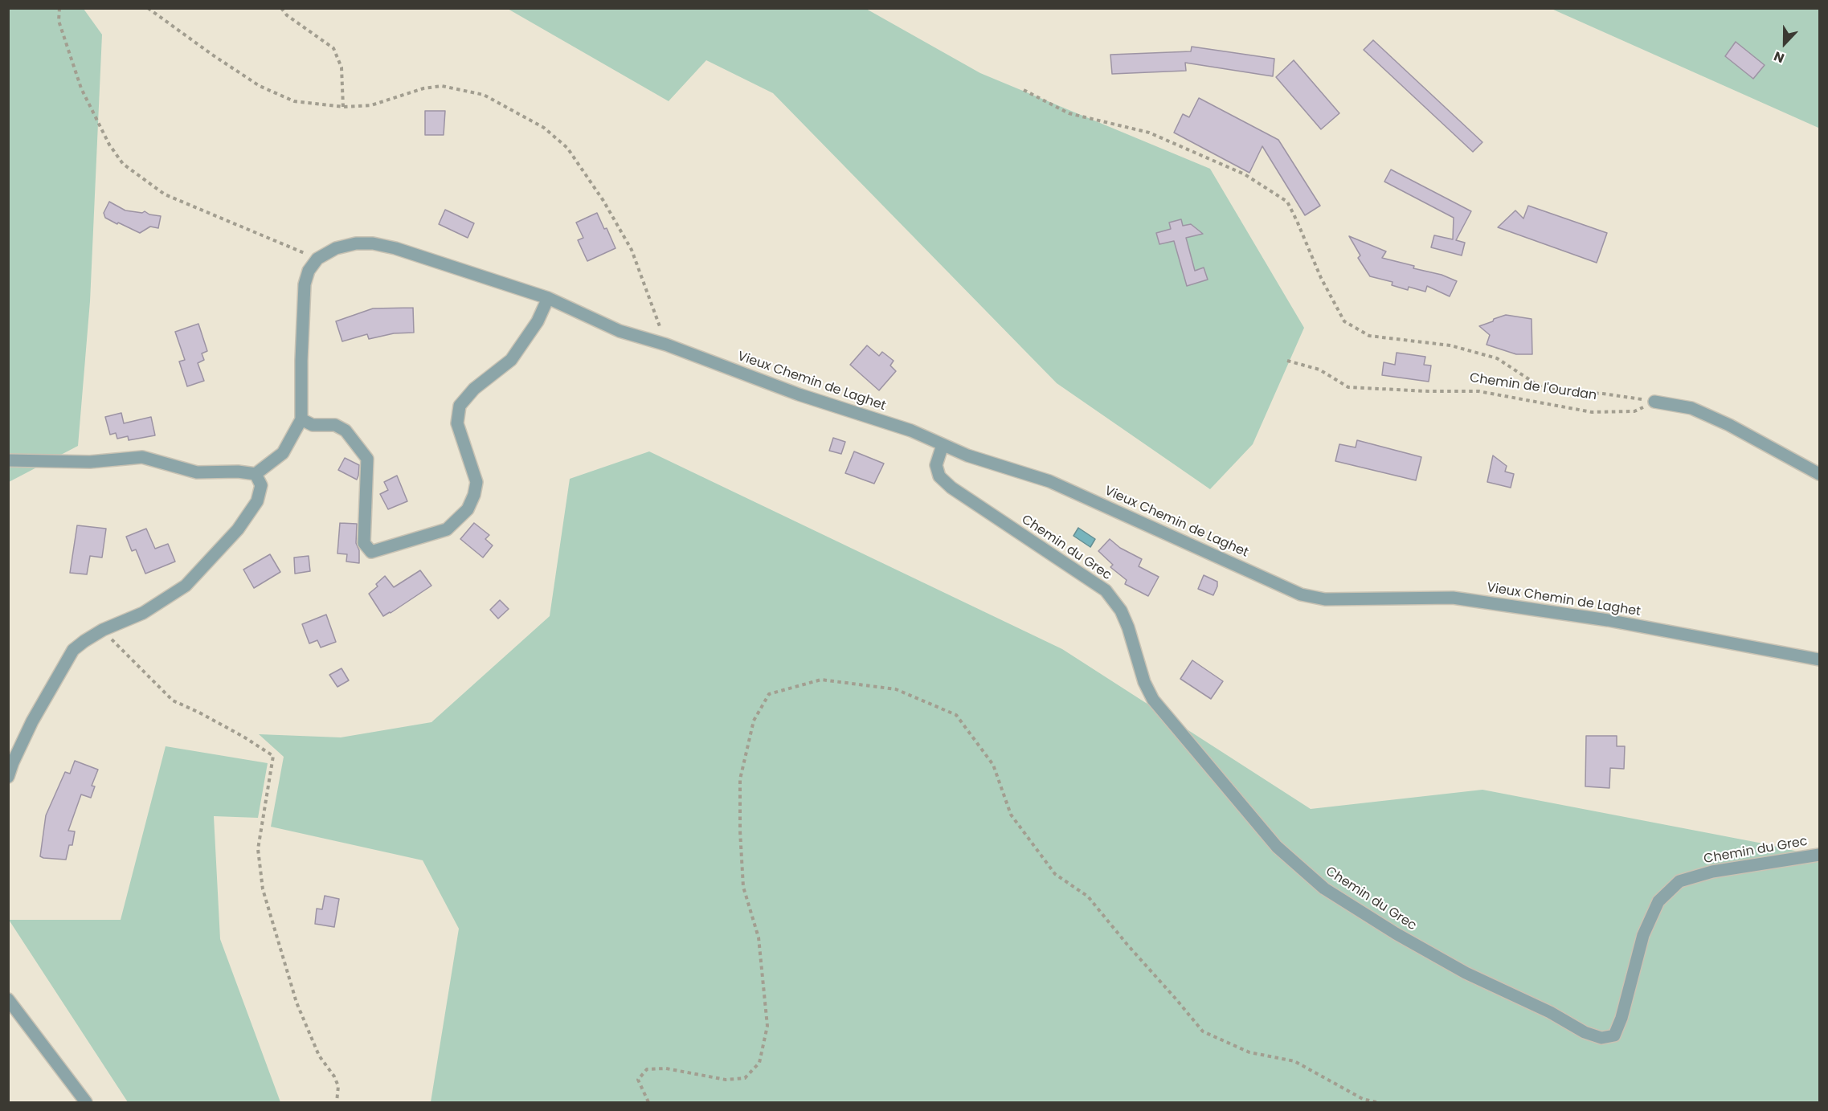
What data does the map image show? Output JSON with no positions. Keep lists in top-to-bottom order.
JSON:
{
  "streets": {
    "street": ["Vieux Chemin de Laghet", "Chemin du Grec"],
    "path": ["Chemin de l'Ourdan"]
  },
  "crossings": [
    ["Vieux Chemin de Laghet", "Chemin du Grec"]
  ],
  "north": "bottom"
}
